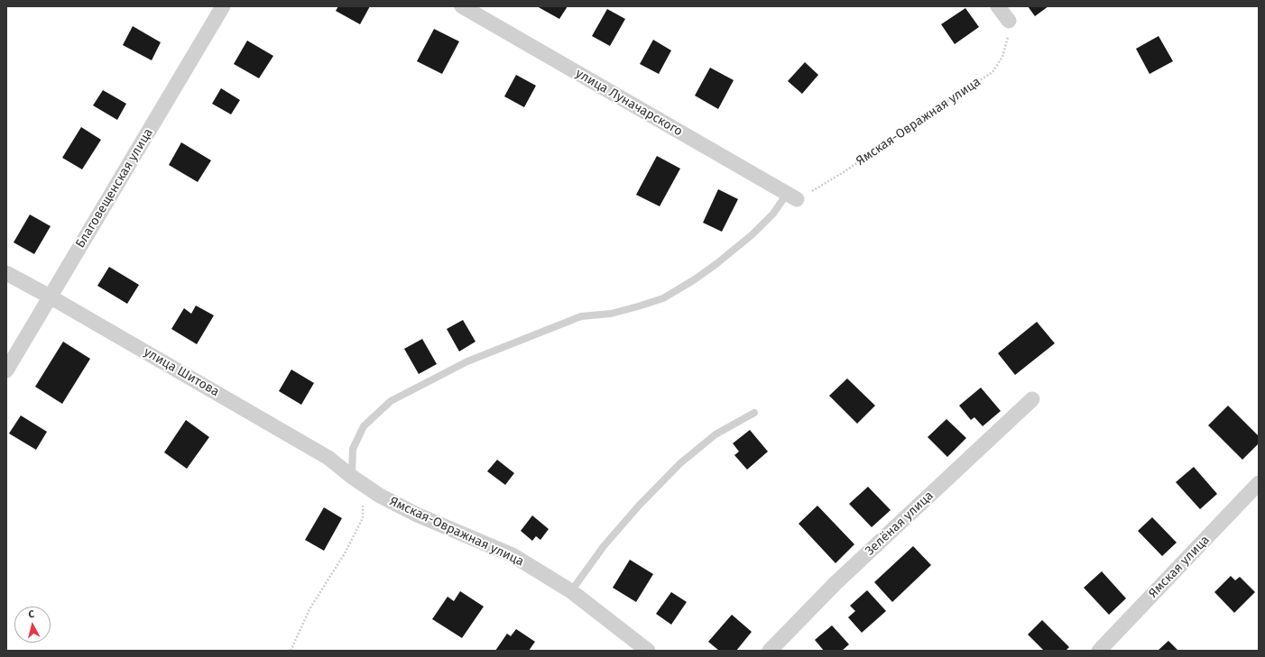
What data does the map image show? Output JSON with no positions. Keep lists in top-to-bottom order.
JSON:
{
  "streets": {
    "street": [
      "улица Луначарского",
      "Ямская-Овражная улица",
      "Благовещенская улица",
      "улица Шитова",
      "Зелёная улица",
      "Ямская улица"
    ]
  },
  "crossings": [
    ["улица Луначарского", "Ямская-Овражная улица"],
    ["Ямская-Овражная улица", "улица Шитова"],
    ["Благовещенская улица", "улица Шитова"]
  ],
  "north": "top"
}
